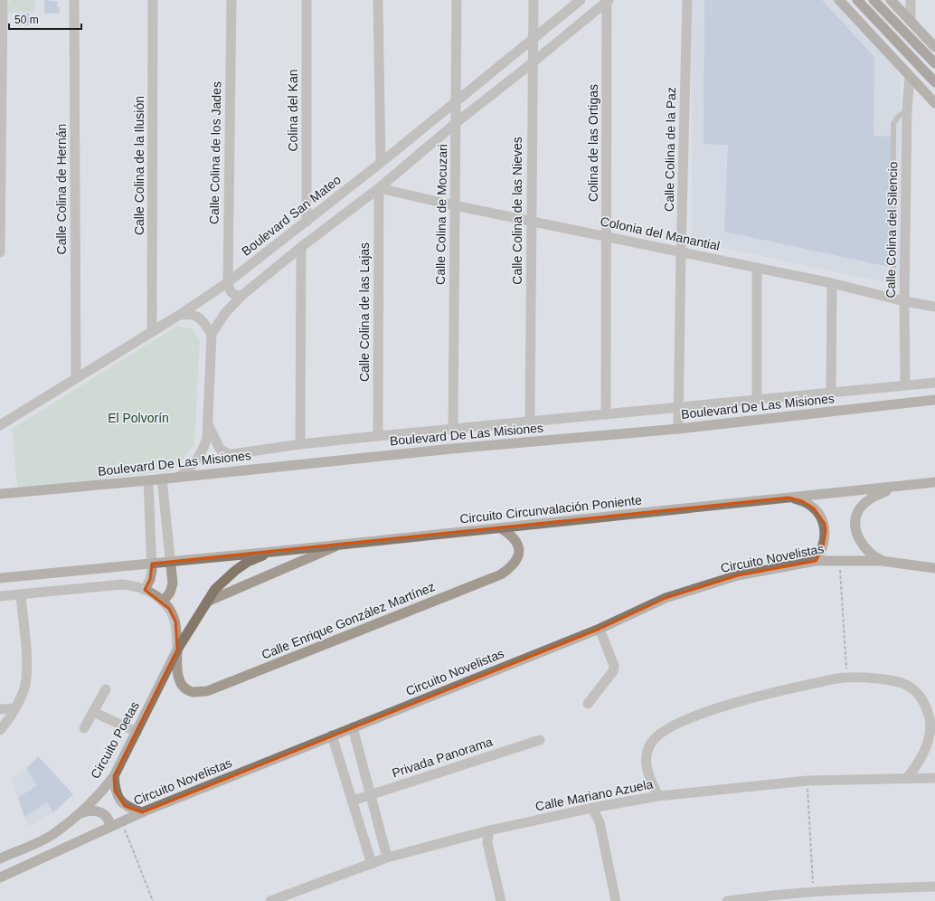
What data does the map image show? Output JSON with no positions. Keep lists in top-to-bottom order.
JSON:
{
  "streets": {
    "main road": [
      "Boulevard De Las Misiones",
      "Circuito Circunvalación Poniente",
      "Circuito Novelistas",
      "Circuito Poetas"
    ],
    "street": [
      "Colina del Kan",
      "Colina de las Ortigas",
      "Calle Colina de la Paz",
      "Calle Colina de los Jades",
      "Calle Colina de la Ilusión",
      "Calle Colina de Hernán",
      "Calle Colina de las Nieves",
      "Calle Colina de Mocuzari",
      "Boulevard San Mateo",
      "Calle Colina del Silencio",
      "Colonia del Manantial",
      "Calle Colina de las Lajas",
      "Calle Enrique González Martínez",
      "Privada Panorama",
      "Calle Mariano Azuela"
    ]
  },
  "crossings": [
    ["Colina del Kan", "Boulevard San Mateo"],
    ["Colina de las Ortigas", "Colonia del Manantial"],
    ["Colina de las Ortigas", "Boulevard De Las Misiones"],
    ["Calle Colina de la Paz", "Colonia del Manantial"],
    ["Calle Colina de la Paz", "Boulevard De Las Misiones"],
    ["Calle Colina de los Jades", "Boulevard San Mateo"],
    ["Calle Colina de la Ilusión", "Boulevard San Mateo"],
    ["Calle Colina de Hernán", "Boulevard San Mateo"],
    ["Calle Colina de las Nieves", "Boulevard San Mateo"],
    ["Calle Colina de las Nieves", "Colonia del Manantial"],
    ["Calle Colina de las Nieves", "Boulevard De Las Misiones"],
    ["Calle Colina de Mocuzari", "Boulevard San Mateo"],
    ["Calle Colina de Mocuzari", "Colonia del Manantial"],
    ["Calle Colina de Mocuzari", "Boulevard De Las Misiones"],
    ["Calle Colina del Silencio", "Colonia del Manantial"],
    ["Calle Colina del Silencio", "Boulevard De Las Misiones"],
    ["Colonia del Manantial", "Calle Colina de las Lajas"],
    ["Calle Colina de las Lajas", "Boulevard De Las Misiones"],
    ["Circuito Circunvalación Poniente", "Calle Enrique González Martínez"],
    ["Circuito Circunvalación Poniente", "Circuito Poetas"],
    ["Calle Enrique González Martínez", "Circuito Poetas"]
  ],
  "parks": ["El Polvorín"],
  "scale_bar": "50 m"
}
